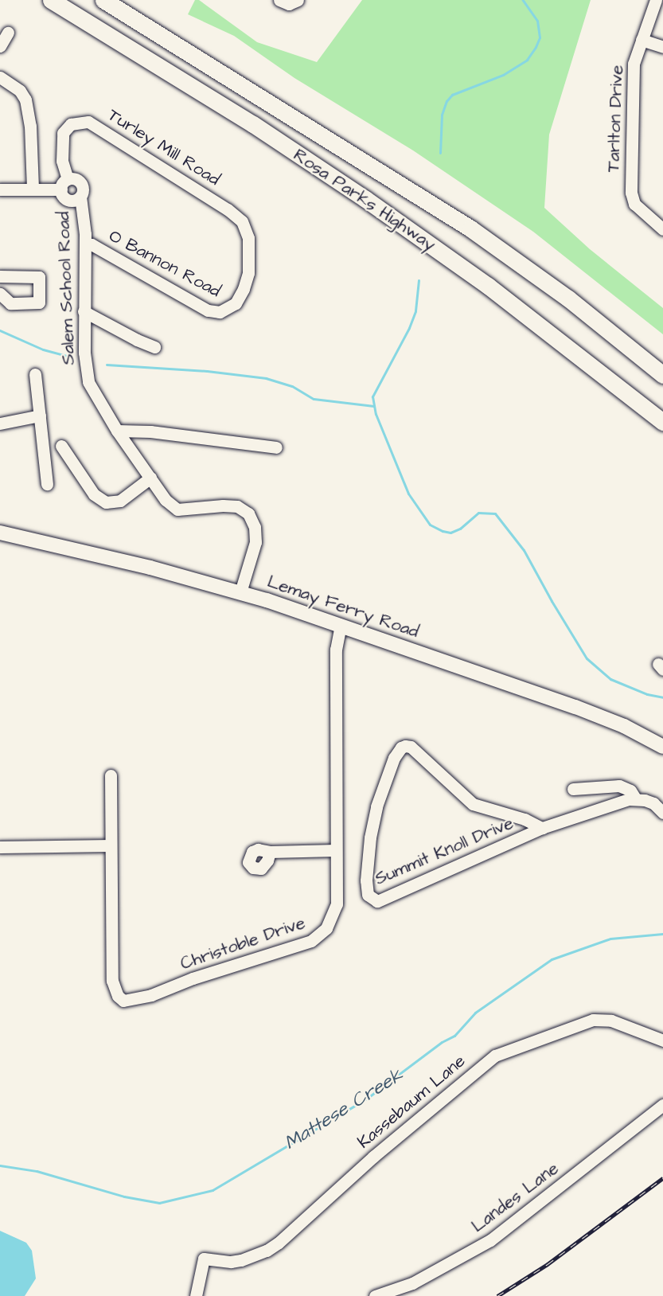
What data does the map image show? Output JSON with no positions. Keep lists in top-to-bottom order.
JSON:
{
  "streets": {
    "highway": ["Rosa Parks Highway"],
    "main road": ["Lemay Ferry Road"],
    "street": [
      "Tarlton Drive",
      "Turley Mill Road",
      "O Bannon Road",
      "Salem School Road",
      "Summit Knoll Drive",
      "Christoble Drive",
      "Kassebaum Lane",
      "Landes Lane"
    ]
  },
  "crossings": [
    ["Turley Mill Road", "O Bannon Road"],
    ["Turley Mill Road", "Salem School Road"],
    ["O Bannon Road", "Salem School Road"],
    ["Salem School Road", "Lemay Ferry Road"],
    ["Lemay Ferry Road", "Christoble Drive"]
  ],
  "water": ["Mattese Creek"]
}
